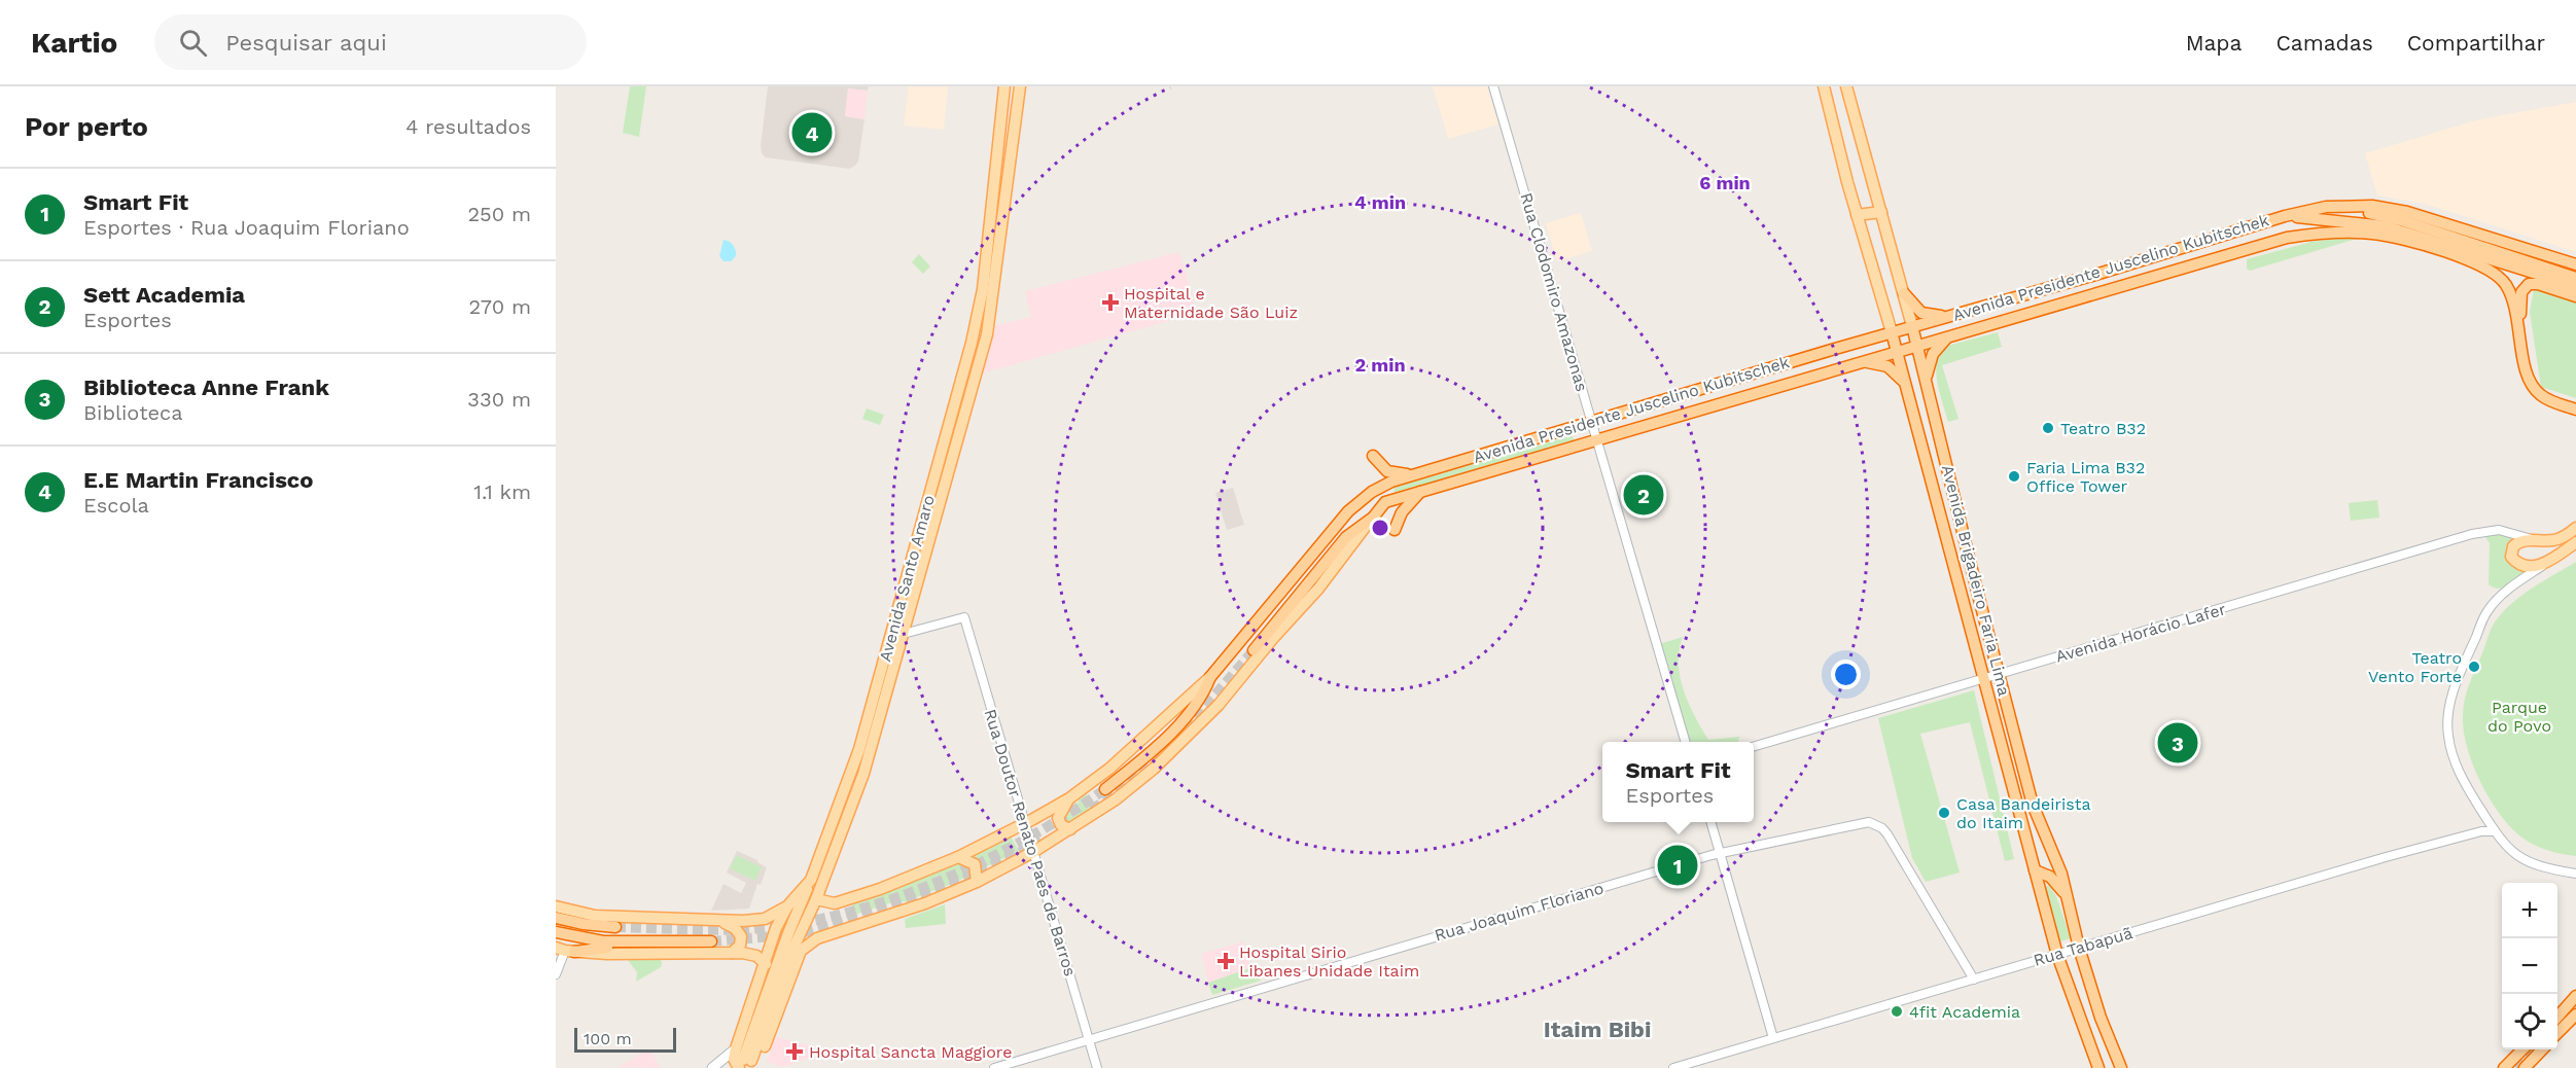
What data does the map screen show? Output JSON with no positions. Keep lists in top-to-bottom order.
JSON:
{
  "streets": {
    "highway": ["Avenida Presidente Juscelino Kubitschek", "Avenida Brigadeiro Faria Lima"],
    "main road": ["Avenida Santo Amaro"],
    "street": [
      "Rua Clodomiro Amazonas",
      "Avenida Horácio Lafer",
      "Rua Doutor Renato Paes de Barros",
      "Rua Joaquim Floriano",
      "Rua Tabapuã"
    ]
  },
  "crossings": [
    ["Avenida Presidente Juscelino Kubitschek", "Rua Clodomiro Amazonas"],
    ["Avenida Presidente Juscelino Kubitschek", "Avenida Santo Amaro"],
    ["Avenida Presidente Juscelino Kubitschek", "Avenida Brigadeiro Faria Lima"],
    ["Avenida Presidente Juscelino Kubitschek", "Rua Doutor Renato Paes de Barros"],
    ["Avenida Santo Amaro", "Rua Doutor Renato Paes de Barros"],
    ["Avenida Brigadeiro Faria Lima", "Avenida Horácio Lafer"],
    ["Avenida Brigadeiro Faria Lima", "Rua Tabapuã"],
    ["Rua Doutor Renato Paes de Barros", "Rua Joaquim Floriano"],
    ["Rua Joaquim Floriano", "Rua Tabapuã"]
  ],
  "districts": ["Itaim Bibi"],
  "parks": ["Parque do Povo"],
  "places": {
    "health": ["Hospital e Maternidade São Luiz", "Hospital Sirio Libanes Unidade Itaim", "Hospital Sancta Maggiore"],
    "other": [
      "Teatro B32",
      "Faria Lima B32 Office Tower",
      "Teatro Vento Forte",
      "Casa Bandeirista do Itaim",
      "4fit Academia"
    ]
  },
  "scale_bar": "100 m",
  "page": {
    "header": "Kartio",
    "search": "Pesquisar aqui",
    "nav": ["Mapa", "Camadas", "Compartilhar"],
    "heading": ["Por perto", "4 resultados"],
    "pins": [
      "4",
      "2",
      "3",
      "1"
    ],
    "list": [
      {
        "mark": "1",
        "name": "Smart Fit",
        "note": "Esportes · Rua Joaquim Floriano",
        "value": "250 m"
      },
      {
        "mark": "2",
        "name": "Sett Academia",
        "note": "Esportes",
        "value": "270 m"
      },
      {
        "mark": "3",
        "name": "Biblioteca Anne Frank",
        "note": "Biblioteca",
        "value": "330 m"
      },
      {
        "mark": "4",
        "name": "E.E Martin Francisco",
        "note": "Escola",
        "value": "1.1 km"
      }
    ],
    "popup": ["Smart Fit", "Esportes"],
    "map_buttons": ["+", "−"],
    "scale": "100 m"
  },
  "rings": ["6 min", "4 min", "2 min"]
}
